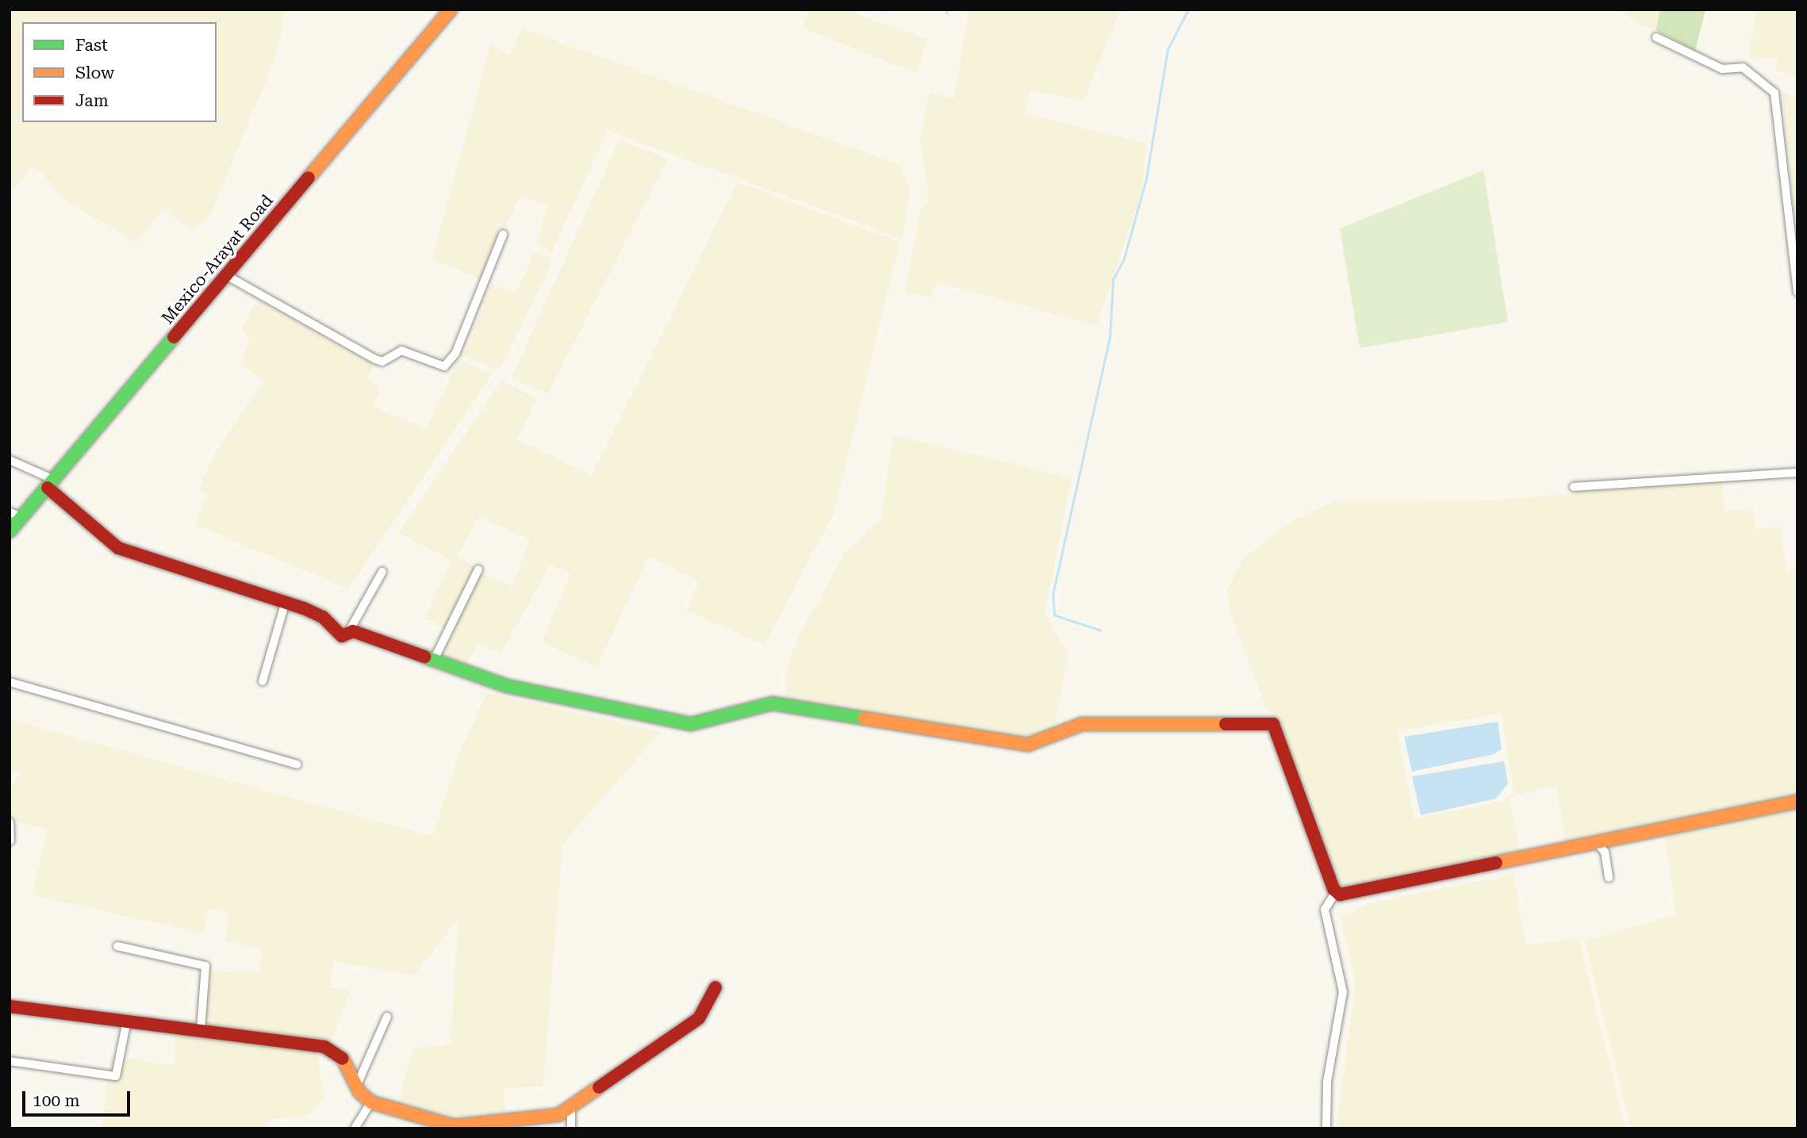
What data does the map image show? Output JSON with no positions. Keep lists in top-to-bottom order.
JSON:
{
  "streets": {
    "street": ["Mexico-Arayat Road"]
  },
  "legend": ["Fast", "Slow", "Jam"],
  "scale_bar": "100 m"
}
